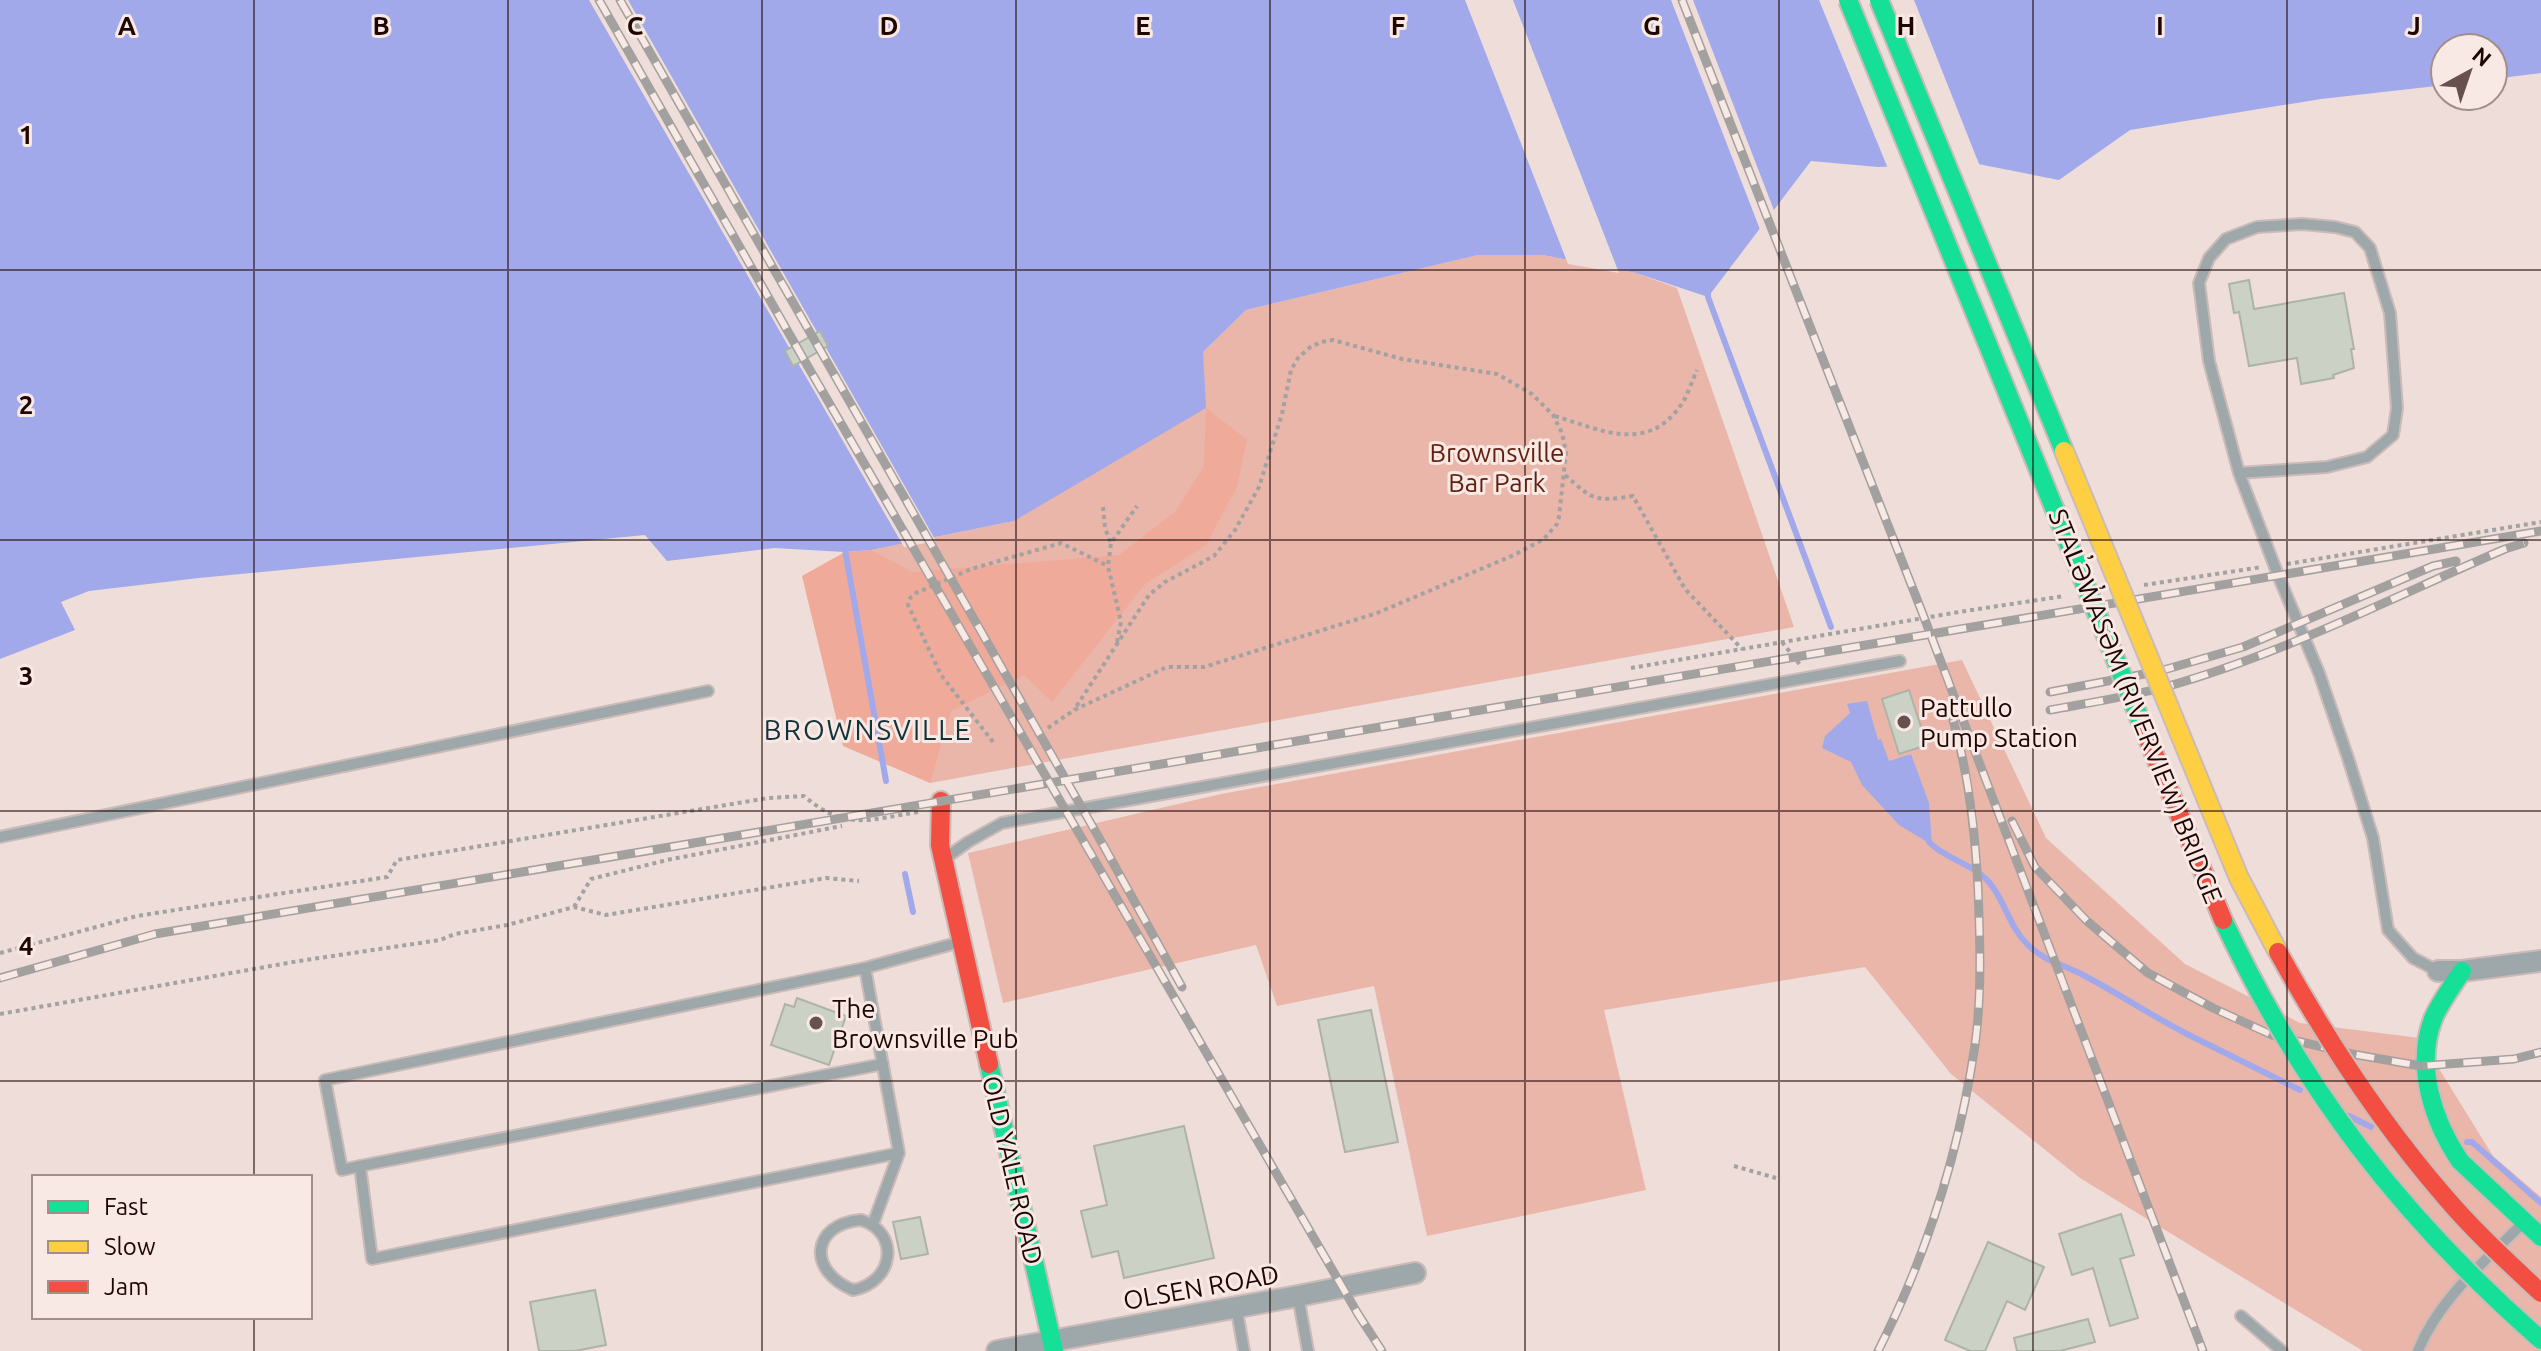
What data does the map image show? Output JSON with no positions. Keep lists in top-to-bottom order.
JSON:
{
  "streets": {
    "main road": ["STAL̕ƏW̓ASƏM (RIVERVIEW) BRIDGE", "OLD YALE ROAD"],
    "street": ["OLSEN ROAD"]
  },
  "crossings": [
    ["OLD YALE ROAD", "OLSEN ROAD"]
  ],
  "districts": ["BROWNSVILLE"],
  "parks": ["Brownsville Bar Park"],
  "places": ["Pattullo Pump Station", "The Brownsville Pub"],
  "legend": ["Fast", "Slow", "Jam"],
  "north": "top right",
  "grid": {
    "columns": [
      "A",
      "B",
      "C",
      "D",
      "E",
      "F",
      "G",
      "H",
      "I",
      "J"
    ],
    "rows": [
      "1",
      "2",
      "3",
      "4"
    ]
  }
}
